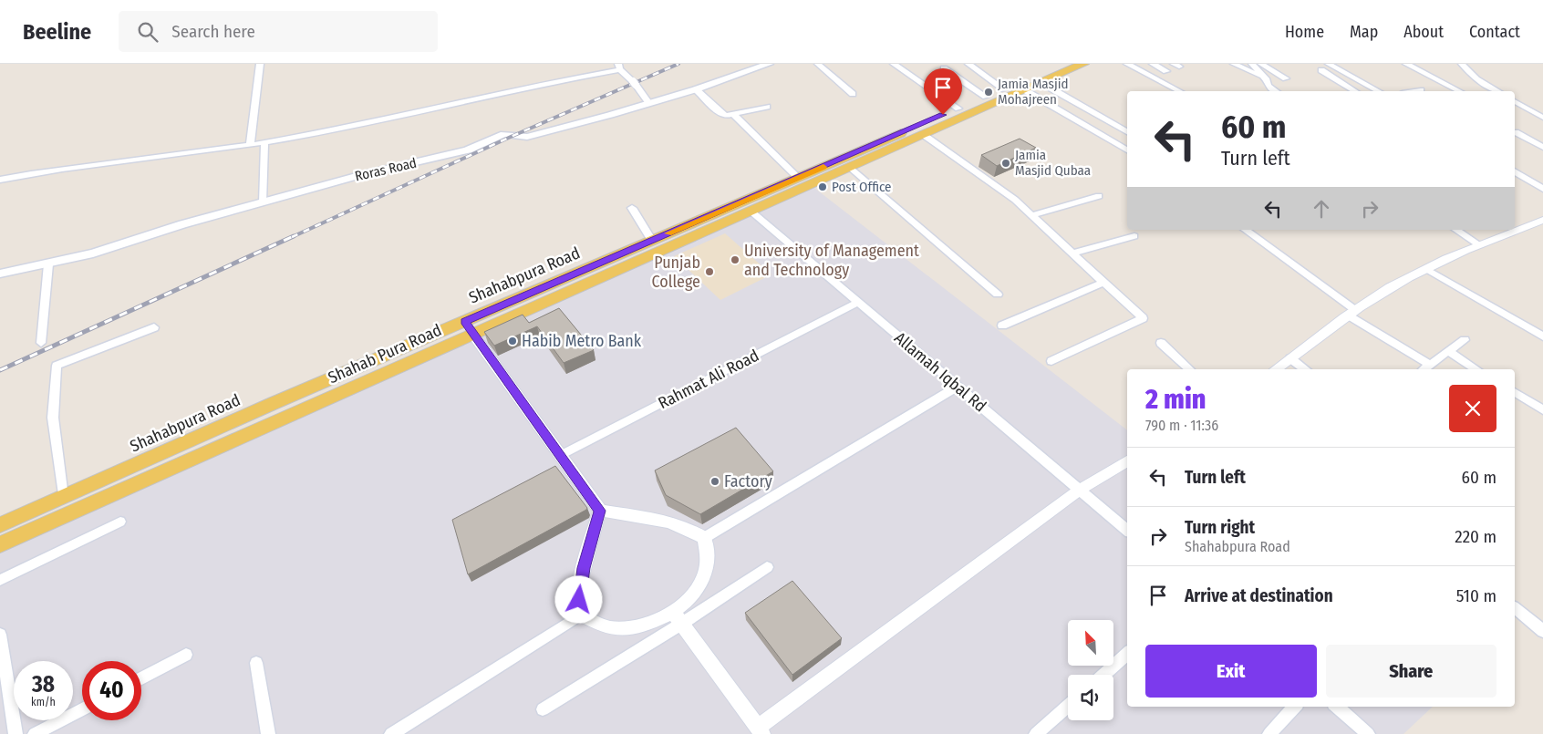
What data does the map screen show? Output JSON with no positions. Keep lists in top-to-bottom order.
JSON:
{
  "streets": {
    "main road": ["Roras Road", "Shahabpura Road", "Shahab Pura Road"],
    "street": ["Allamah Iqbal Rd", "Rahmat Ali Road"]
  },
  "crossings": [
    ["Shahabpura Road", "Shahab Pura Road"],
    ["Shahabpura Road", "Allamah Iqbal Rd"],
    ["Shahab Pura Road", "Allamah Iqbal Rd"],
    ["Allamah Iqbal Rd", "Rahmat Ali Road"]
  ],
  "places": [
    "Jamia Masjid Mohajreen",
    "Jamia Masjid Qubaa",
    "Post Office",
    "University of Management and Technology",
    "Punjab College",
    "Habib Metro Bank",
    "Factory"
  ],
  "north": "top left",
  "page": {
    "header": "Beeline",
    "search": "Search here",
    "nav": [
      "Home",
      "Map",
      "About",
      "Contact"
    ],
    "turn": ["60 m", "Turn left"],
    "heading": ["2 min", "790 m · 11:36"],
    "list": [
      {
        "name": "Turn left",
        "value": "60 m"
      },
      {
        "name": "Turn right",
        "note": "Shahabpura Road",
        "value": "220 m"
      },
      {
        "name": "Arrive at destination",
        "value": "510 m"
      }
    ],
    "buttons": ["Exit", "Share"],
    "speed": "38 km/h",
    "limit": "40"
  }
}
